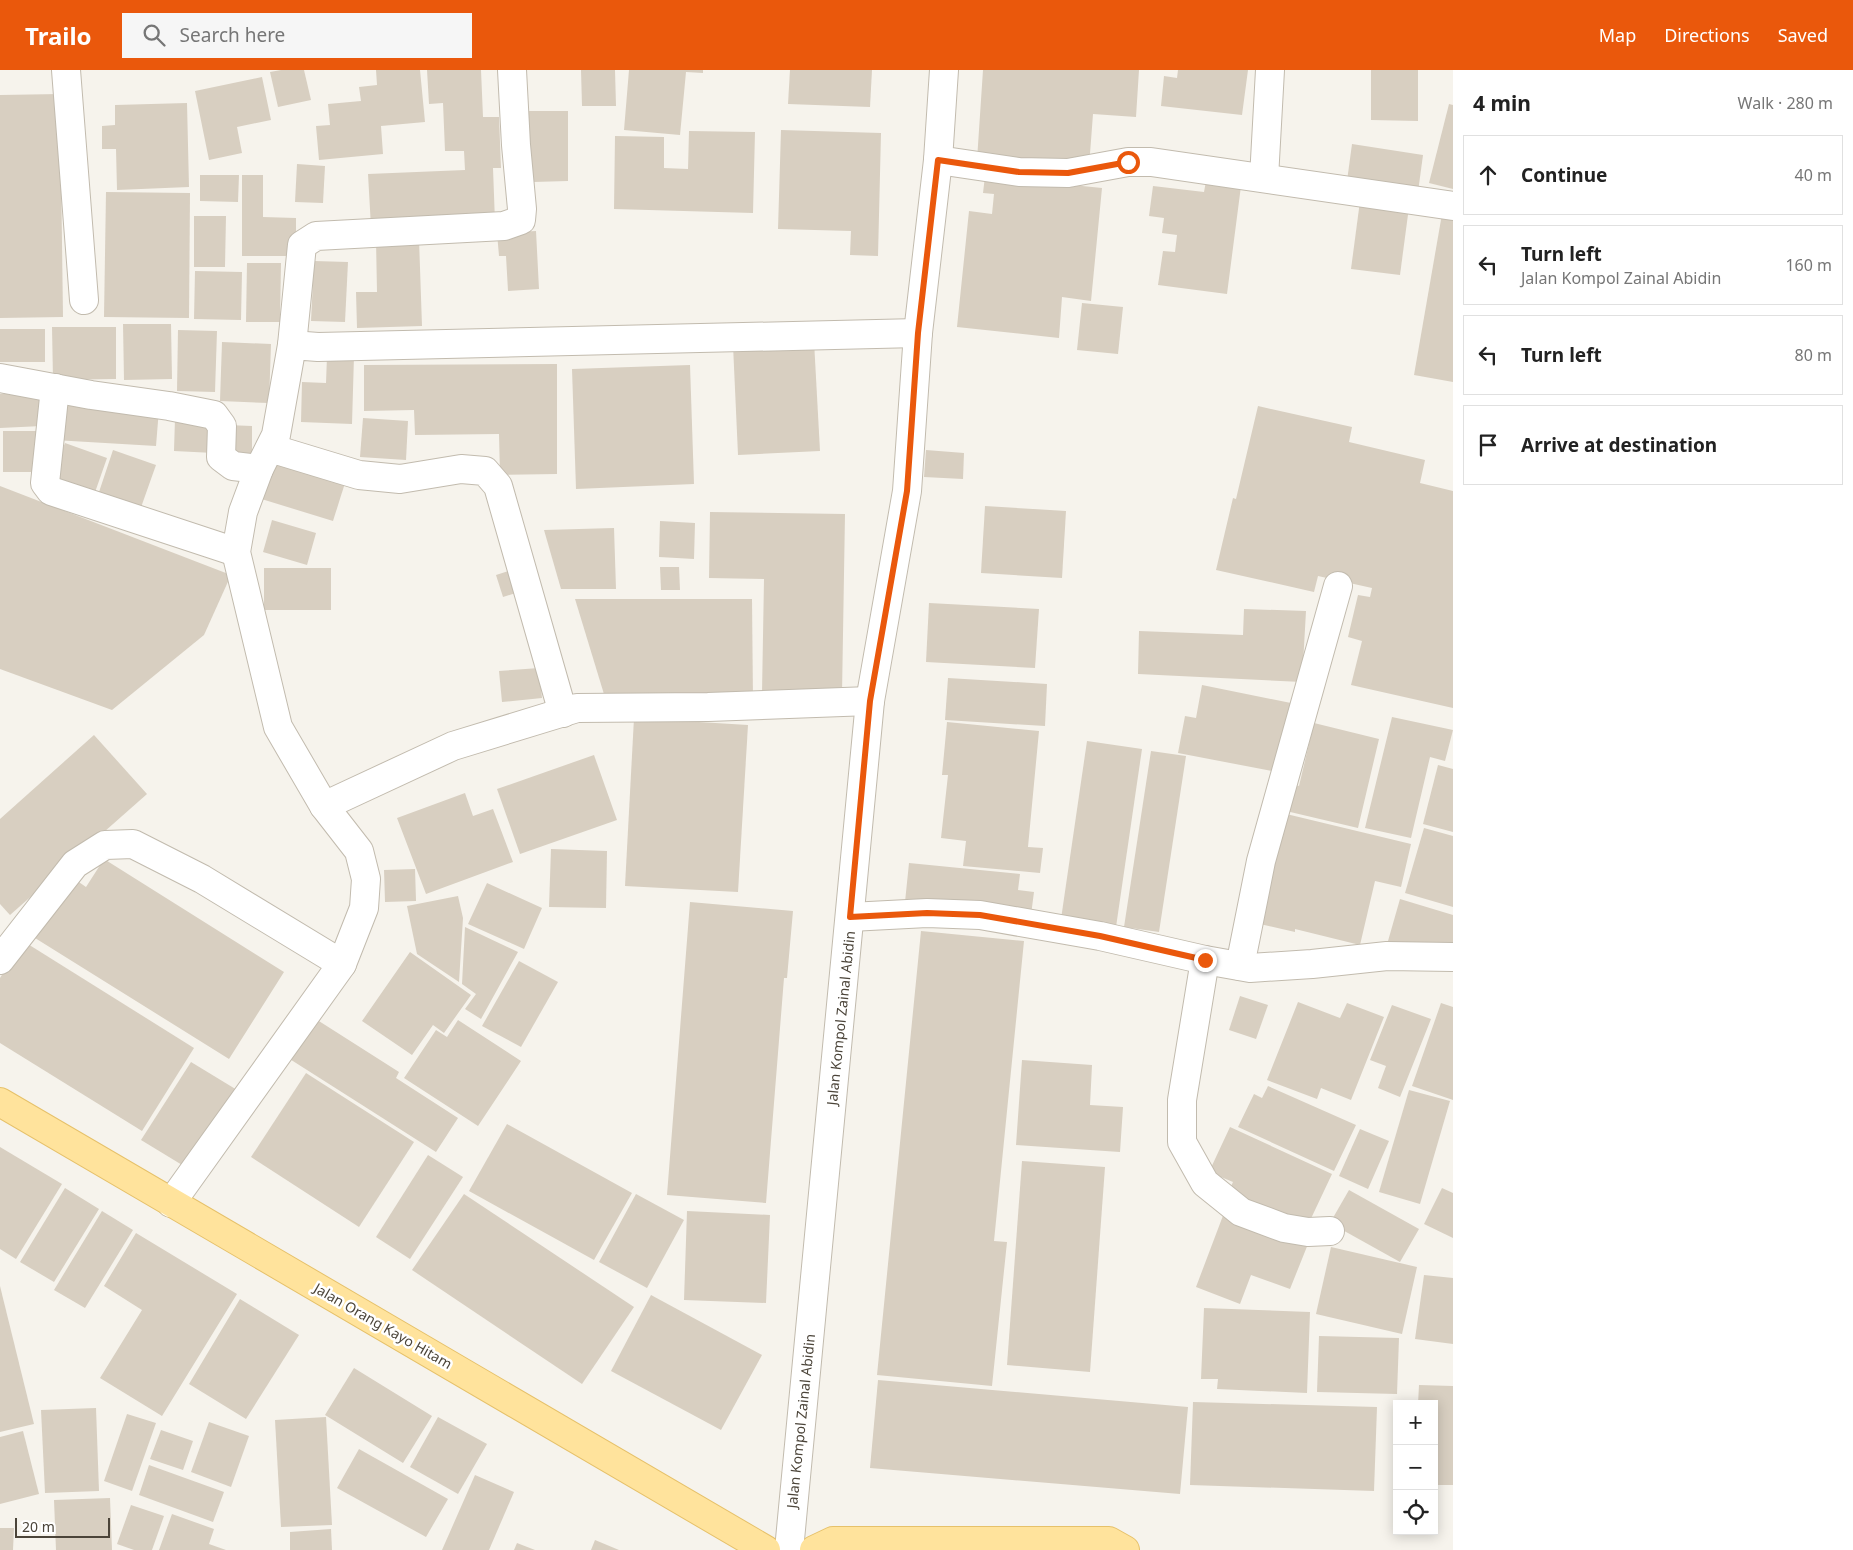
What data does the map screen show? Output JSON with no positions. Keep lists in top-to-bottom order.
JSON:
{
  "streets": {
    "main road": ["Jalan Orang Kayo Hitam"],
    "street": ["Jalan Kompol Zainal Abidin"]
  },
  "scale_bar": "20 m",
  "page": {
    "header": "Trailo",
    "search": "Search here",
    "nav": ["Map", "Directions", "Saved"],
    "heading": ["4 min", "Walk · 280 m"],
    "list": [
      ["Continue", "40 m"],
      ["Turn left", "Jalan Kompol Zainal Abidin", "160 m"],
      ["Turn left", "80 m"],
      "Arrive at destination"
    ],
    "map_buttons": ["+", "−"],
    "scale": "20 m"
  }
}
